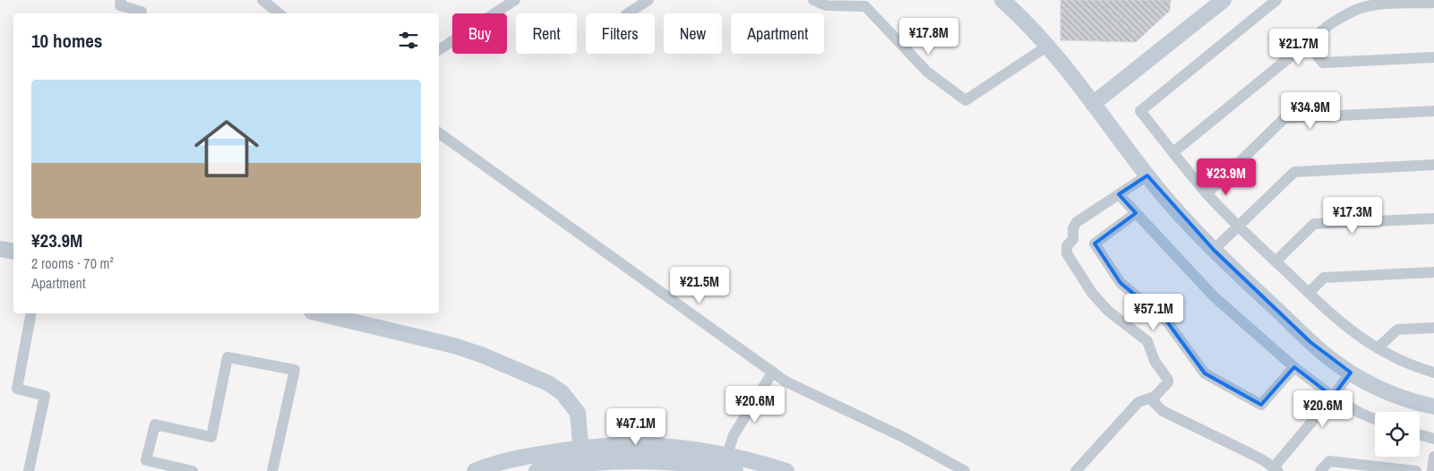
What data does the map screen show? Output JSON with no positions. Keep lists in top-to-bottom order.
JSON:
{
  "page": {
    "chip": [
      "Buy",
      "Rent",
      "Filters",
      "New",
      "Apartment"
    ],
    "heading": "10 homes",
    "price": [
      "¥17.8M",
      "¥21.7M",
      "¥34.9M",
      "¥23.9M",
      "¥17.3M",
      "¥21.5M",
      "¥57.1M",
      "¥20.6M",
      "¥20.6M",
      "¥47.1M"
    ],
    "list": [
      {
        "name": "¥23.9M",
        "note": "2 rooms · 70 m² · Apartment"
      }
    ]
  }
}
